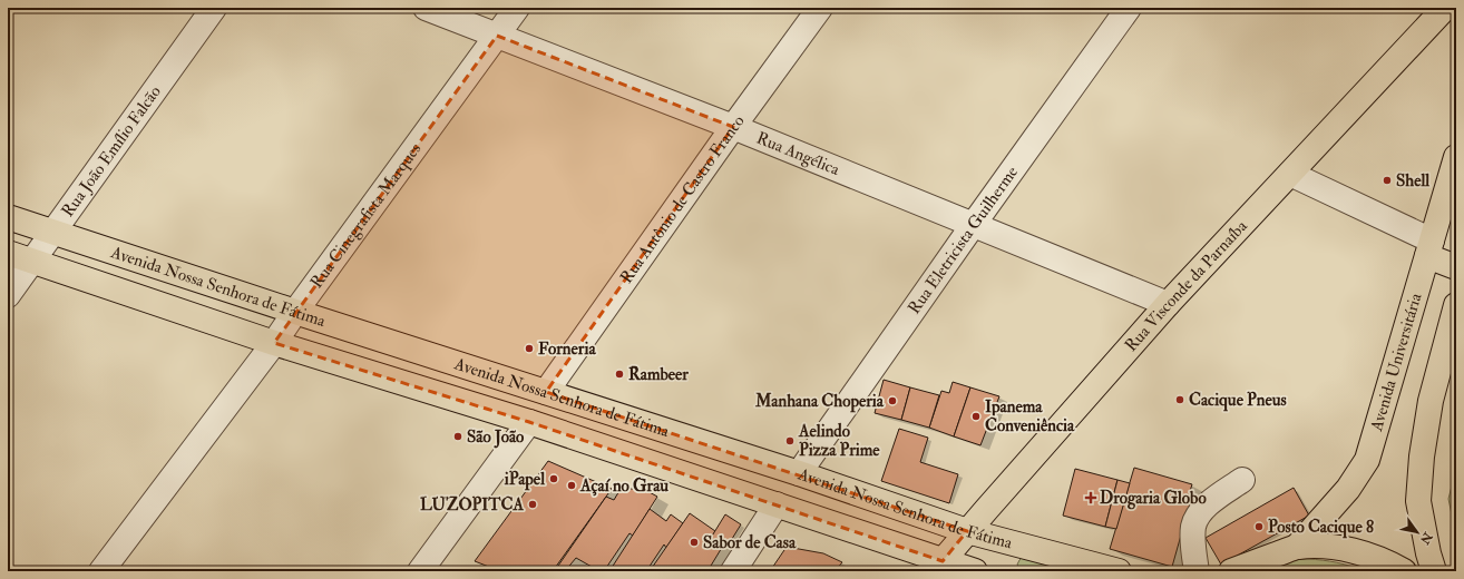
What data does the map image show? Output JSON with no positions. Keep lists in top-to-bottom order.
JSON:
{
  "streets": {
    "main road": ["Avenida Nossa Senhora de Fátima", "Rua Visconde da Parnaíba", "Avenida Universitária"],
    "street": [
      "Rua João Emílio Falcão",
      "Rua Angélica",
      "Rua Antônio de Castro Franco",
      "Rua Cinegrafista Marques",
      "Rua Eletricista Guilherme"
    ]
  },
  "crossings": [
    ["Rua João Emílio Falcão", "Avenida Nossa Senhora de Fátima"],
    ["Rua Angélica", "Rua Antônio de Castro Franco"],
    ["Rua Angélica", "Rua Cinegrafista Marques"],
    ["Rua Angélica", "Rua Eletricista Guilherme"],
    ["Rua Angélica", "Rua Visconde da Parnaíba"],
    ["Rua Antônio de Castro Franco", "Avenida Nossa Senhora de Fátima"],
    ["Rua Cinegrafista Marques", "Avenida Nossa Senhora de Fátima"],
    ["Rua Eletricista Guilherme", "Avenida Nossa Senhora de Fátima"],
    ["Avenida Nossa Senhora de Fátima", "Rua Visconde da Parnaíba"]
  ],
  "places": {
    "other": [
      "Shell",
      "Forneria",
      "Rambeer",
      "Cacique Pneus",
      "Manhana Choperia",
      "Ipanema Conveniência",
      "São João",
      "Aelindo Pizza Prime",
      "iPapel",
      "Açaí no Grau",
      "LUZOPITCA",
      "Posto Cacique 8",
      "Sabor de Casa"
    ],
    "health": ["Drogaria Globo"]
  },
  "north": "bottom right"
}
